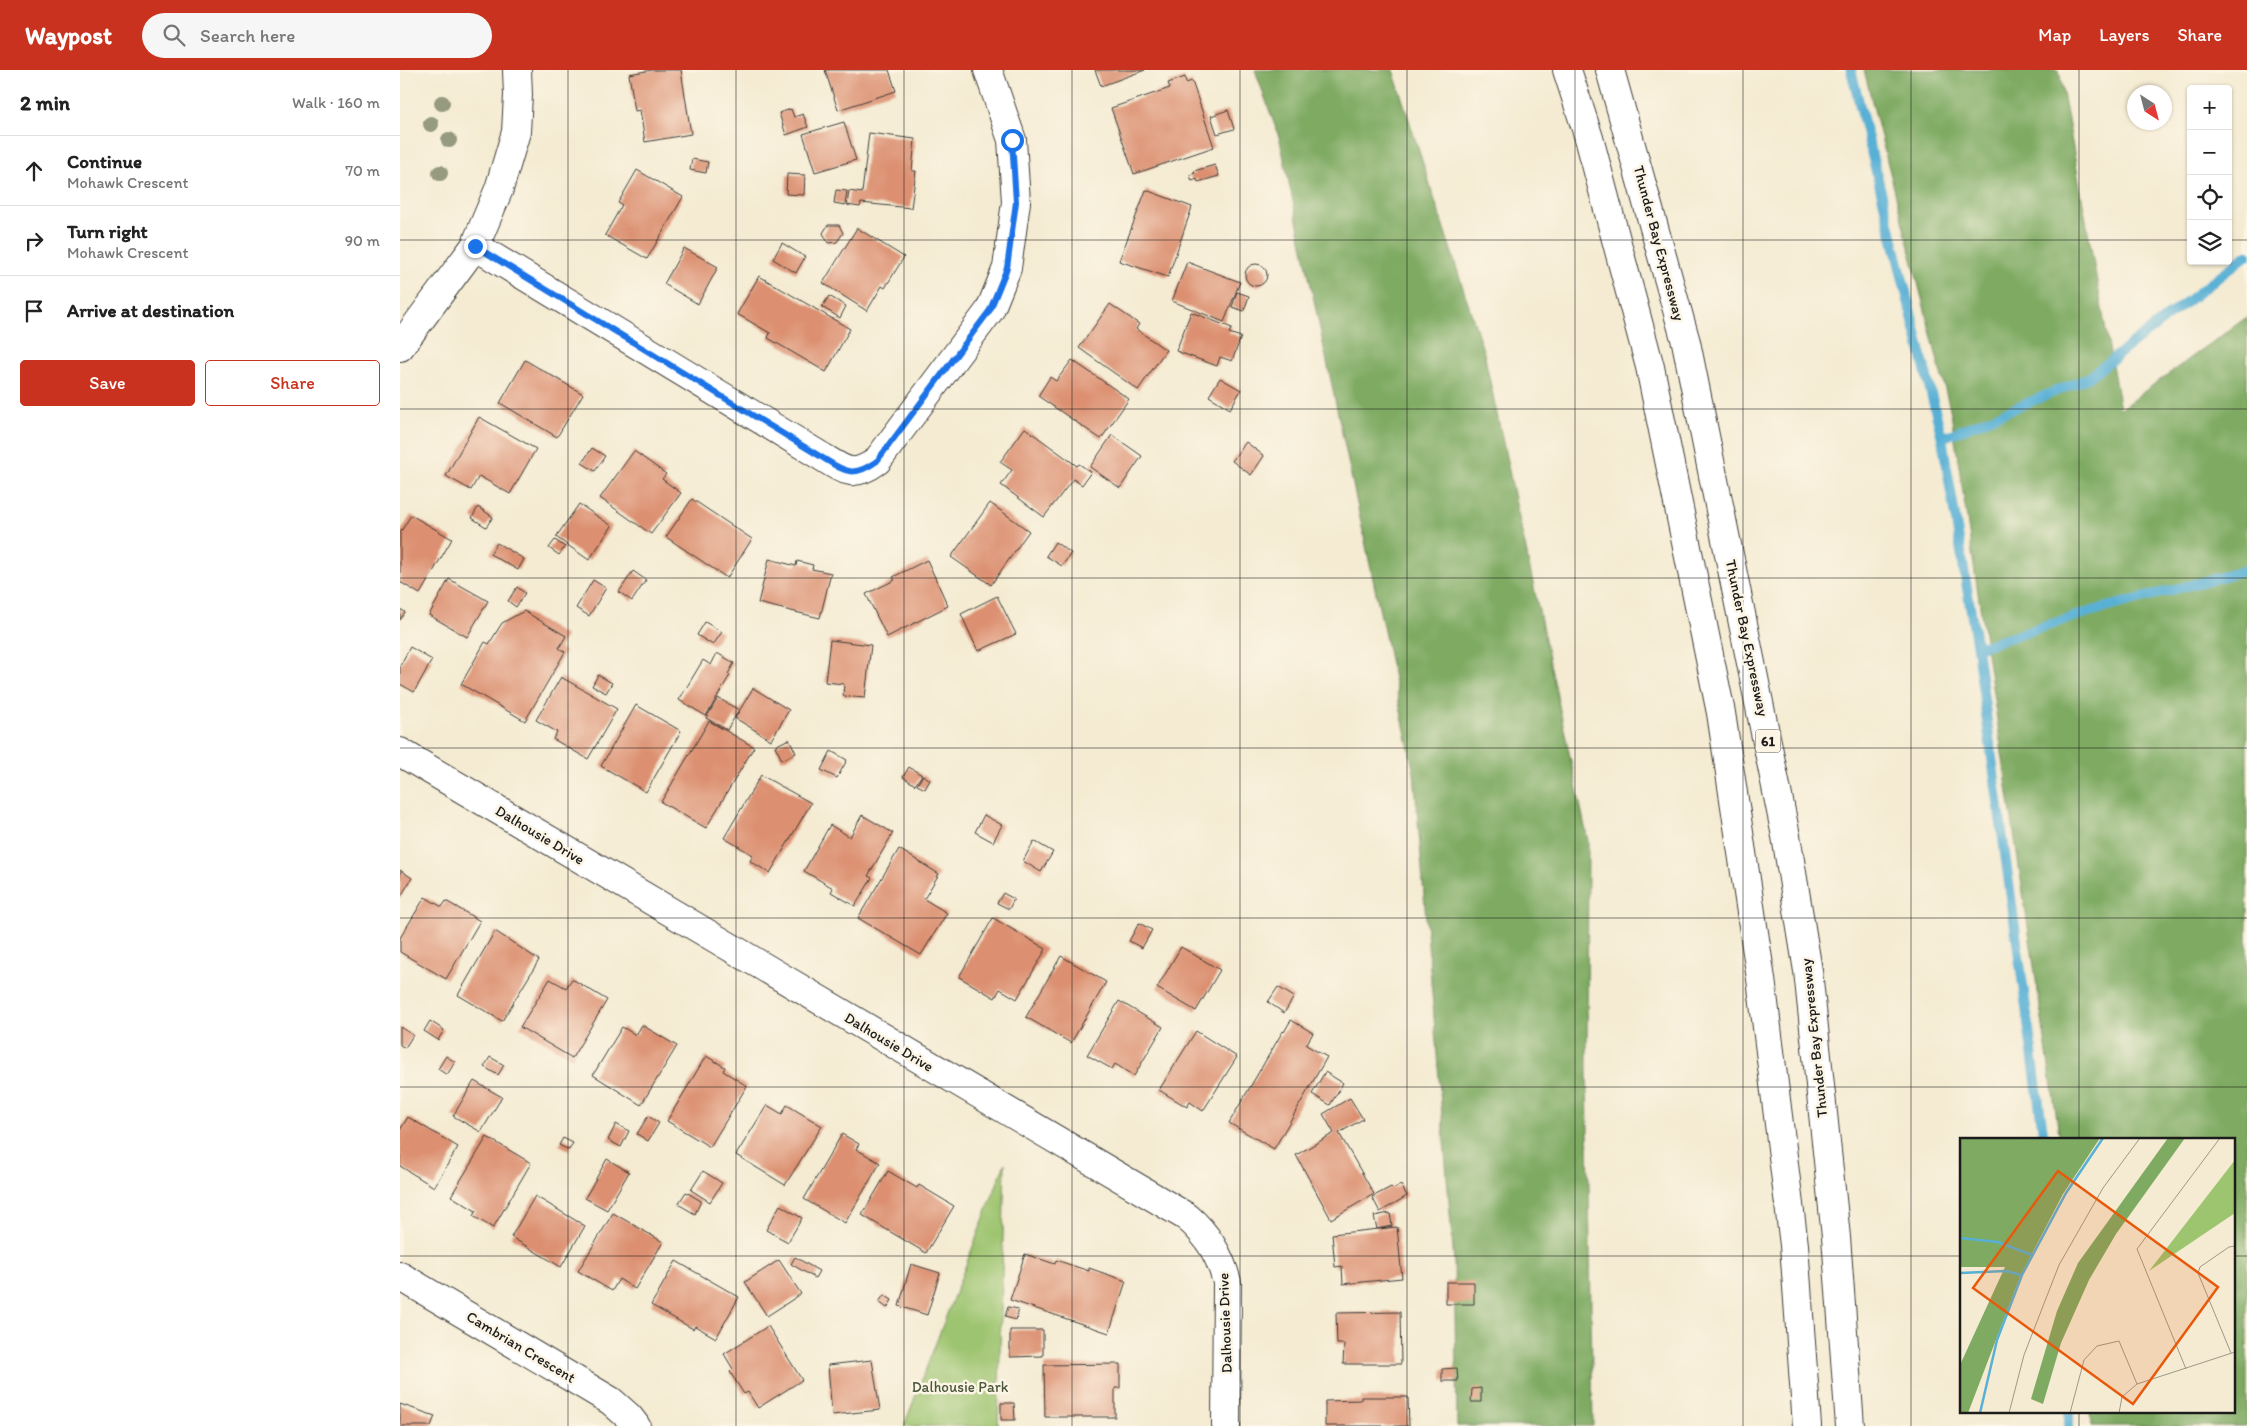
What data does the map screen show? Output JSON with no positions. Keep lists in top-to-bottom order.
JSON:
{
  "streets": {
    "main road": [
      "Thunder Bay Expressway",
      "61",
      "Dalhousie Drive",
      "Cambrian Crescent"
    ]
  },
  "parks": ["Dalhousie Park"],
  "north": "bottom right",
  "page": {
    "header": "Waypost",
    "search": "Search here",
    "nav": ["Map", "Layers", "Share"],
    "heading": ["2 min", "Walk · 160 m"],
    "map_buttons": ["+", "−"],
    "list": [
      ["Continue", "Mohawk Crescent", "70 m"],
      ["Turn right", "Mohawk Crescent", "90 m"],
      "Arrive at destination"
    ],
    "buttons": ["Save", "Share"]
  }
}
